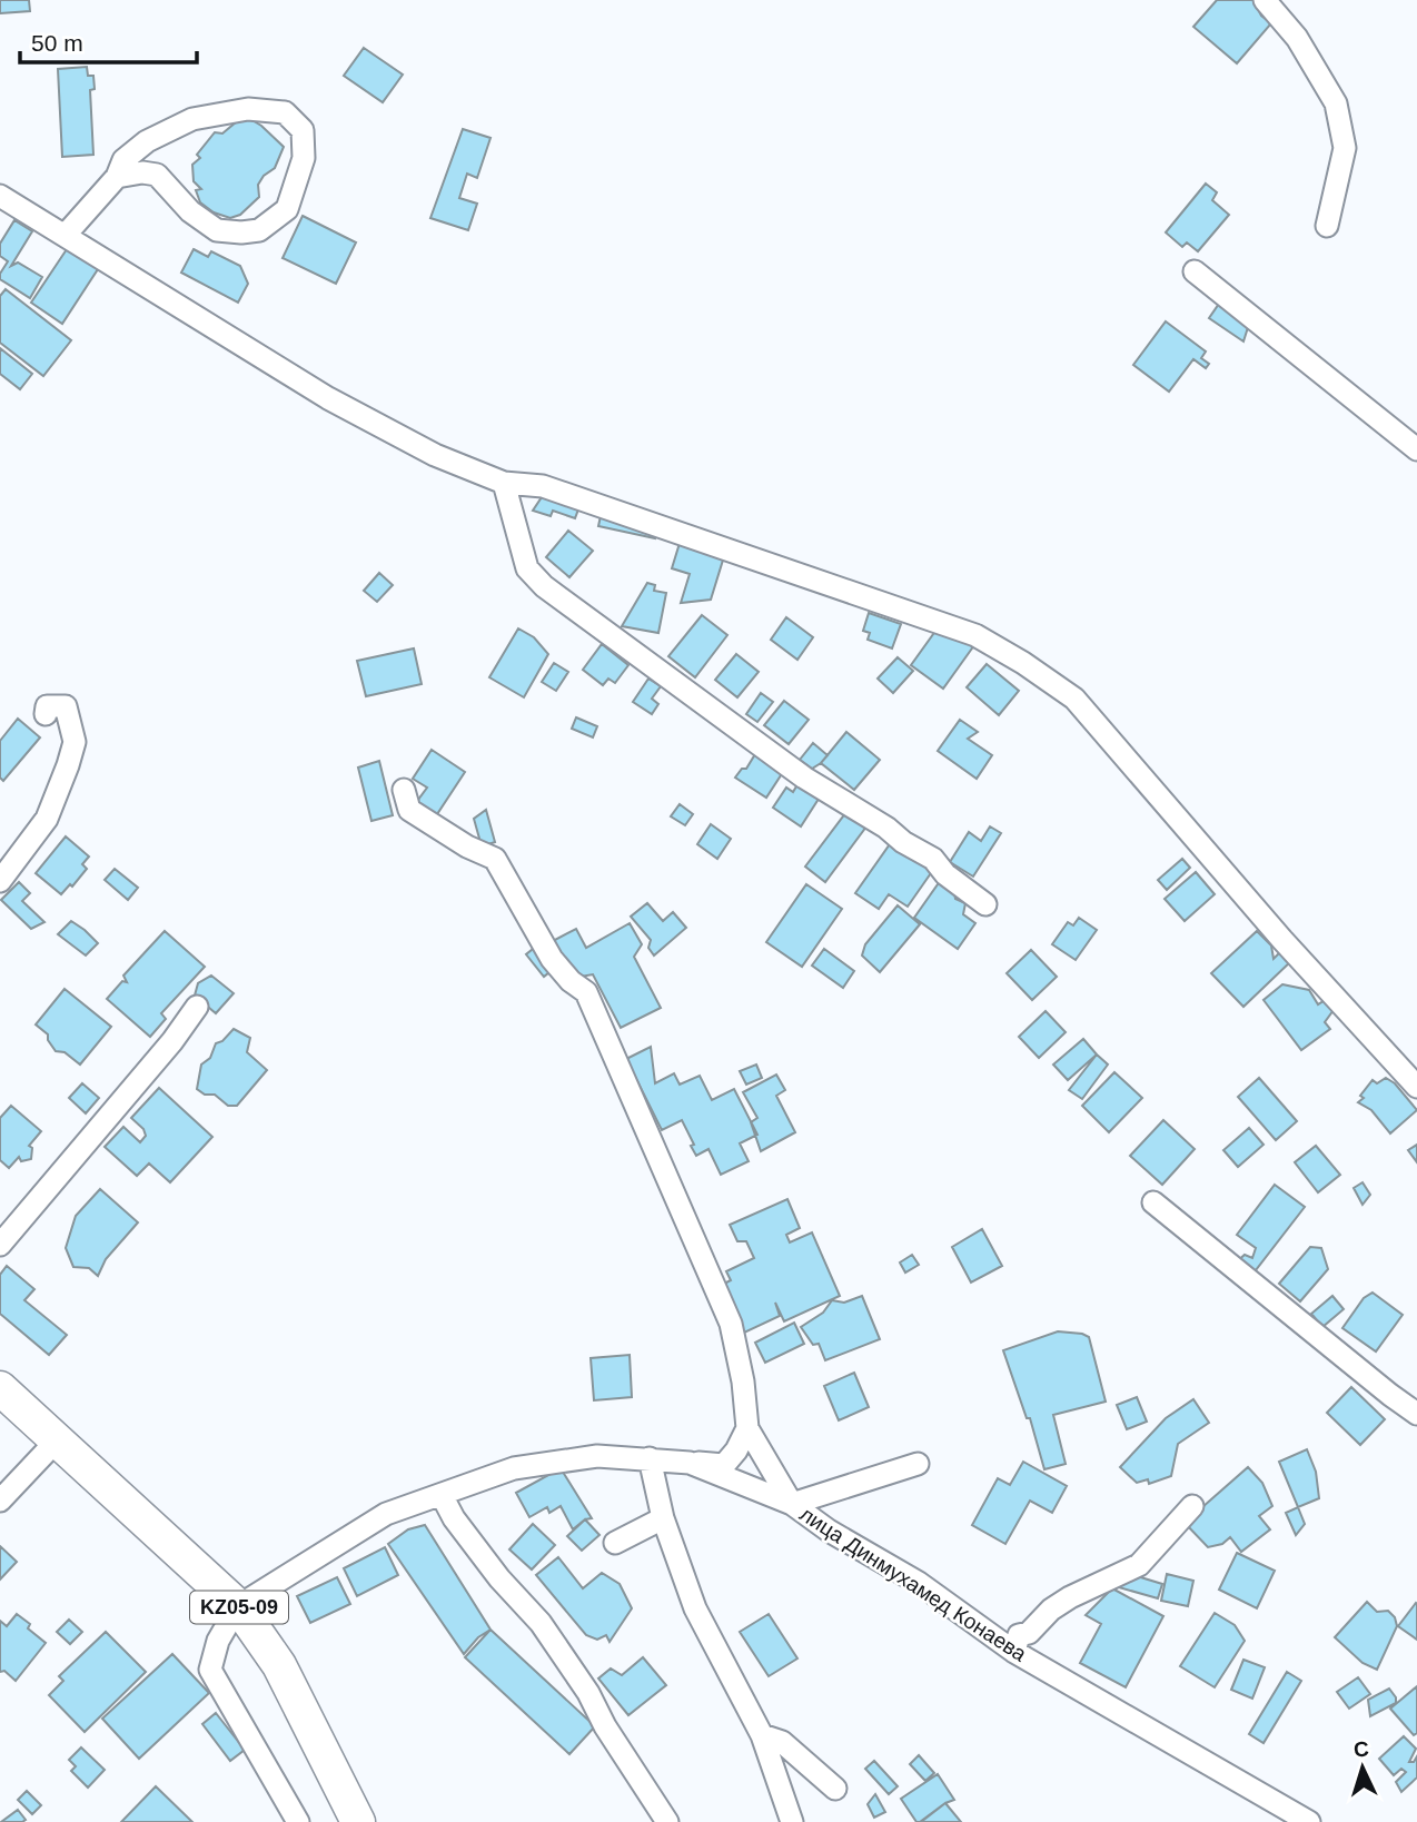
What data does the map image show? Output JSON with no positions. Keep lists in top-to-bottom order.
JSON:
{
  "streets": {
    "main road": ["KZ05-09"],
    "street": ["лица Динмухамед Конаева"]
  },
  "crossings": [
    ["лица Динмухамед Конаева", "KZ05-09"]
  ],
  "scale_bar": "50 m",
  "north": "top"
}
